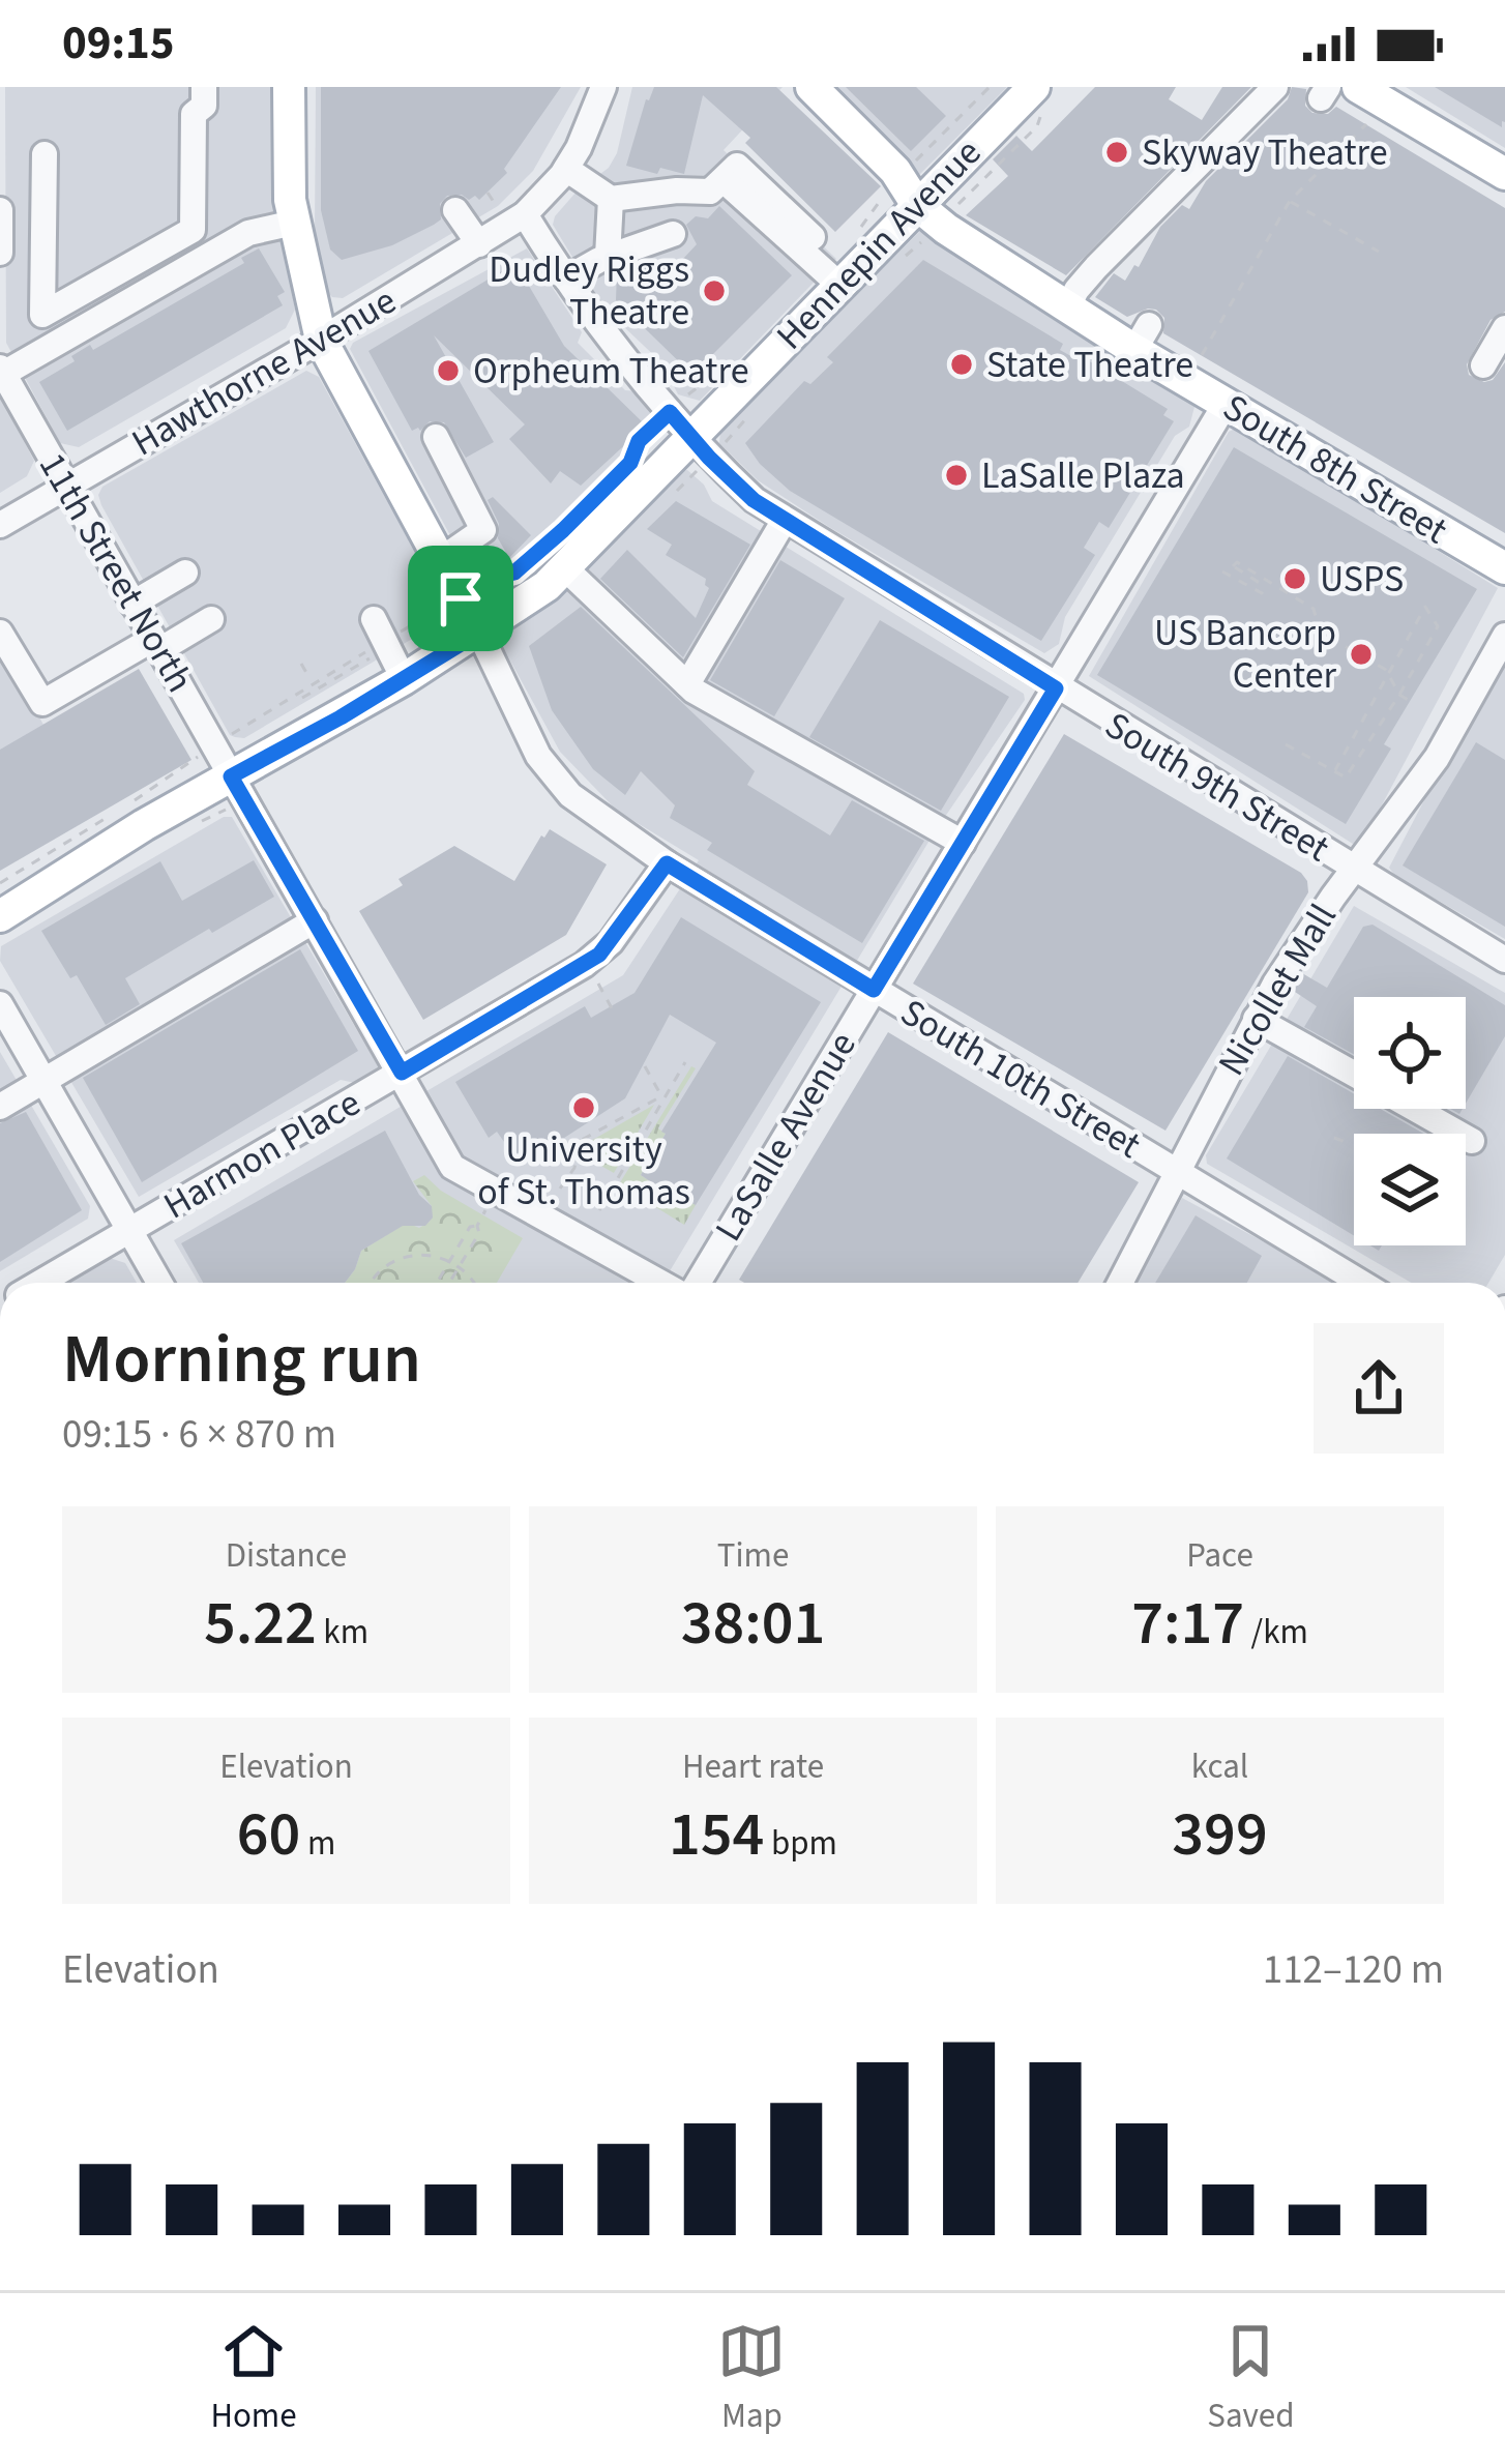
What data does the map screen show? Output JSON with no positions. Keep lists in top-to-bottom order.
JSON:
{
  "streets": {
    "main road": ["Hennepin Avenue", "South 8th Street"],
    "street": [
      "Hawthorne Avenue",
      "11th Street North",
      "South 9th Street",
      "Nicollet Mall",
      "South 10th Street",
      "LaSalle Avenue",
      "Harmon Place"
    ]
  },
  "crossings": [
    ["Hennepin Avenue", "South 8th Street"],
    ["Hennepin Avenue", "11th Street North"],
    ["Hennepin Avenue", "South 9th Street"],
    ["Hennepin Avenue", "South 10th Street"],
    ["Hawthorne Avenue", "11th Street North"],
    ["Hawthorne Avenue", "South 9th Street"],
    ["South 8th Street", "LaSalle Avenue"],
    ["11th Street North", "Harmon Place"],
    ["South 9th Street", "Nicollet Mall"],
    ["South 9th Street", "LaSalle Avenue"],
    ["Nicollet Mall", "South 10th Street"],
    ["South 10th Street", "LaSalle Avenue"],
    ["South 10th Street", "Harmon Place"]
  ],
  "places": [
    "Skyway Theatre",
    "Dudley Riggs Theatre",
    "State Theatre",
    "Orpheum Theatre",
    "LaSalle Plaza",
    "USPS",
    "US Bancorp Center",
    "University of St. Thomas"
  ],
  "page": {
    "status": "09:15",
    "heading": ["Morning run", "09:15 · 6 × 870 m"],
    "stats": [
      ["Distance", "5.22 km"],
      ["Time", "38:01"],
      ["Pace", "7:17 /km"],
      ["Elevation", "60 m"],
      ["Heart rate", "154 bpm"],
      ["kcal", "399"]
    ],
    "chart": ["Elevation", "112–120 m"],
    "tabs": ["Home", "Map", "Saved"]
  }
}
